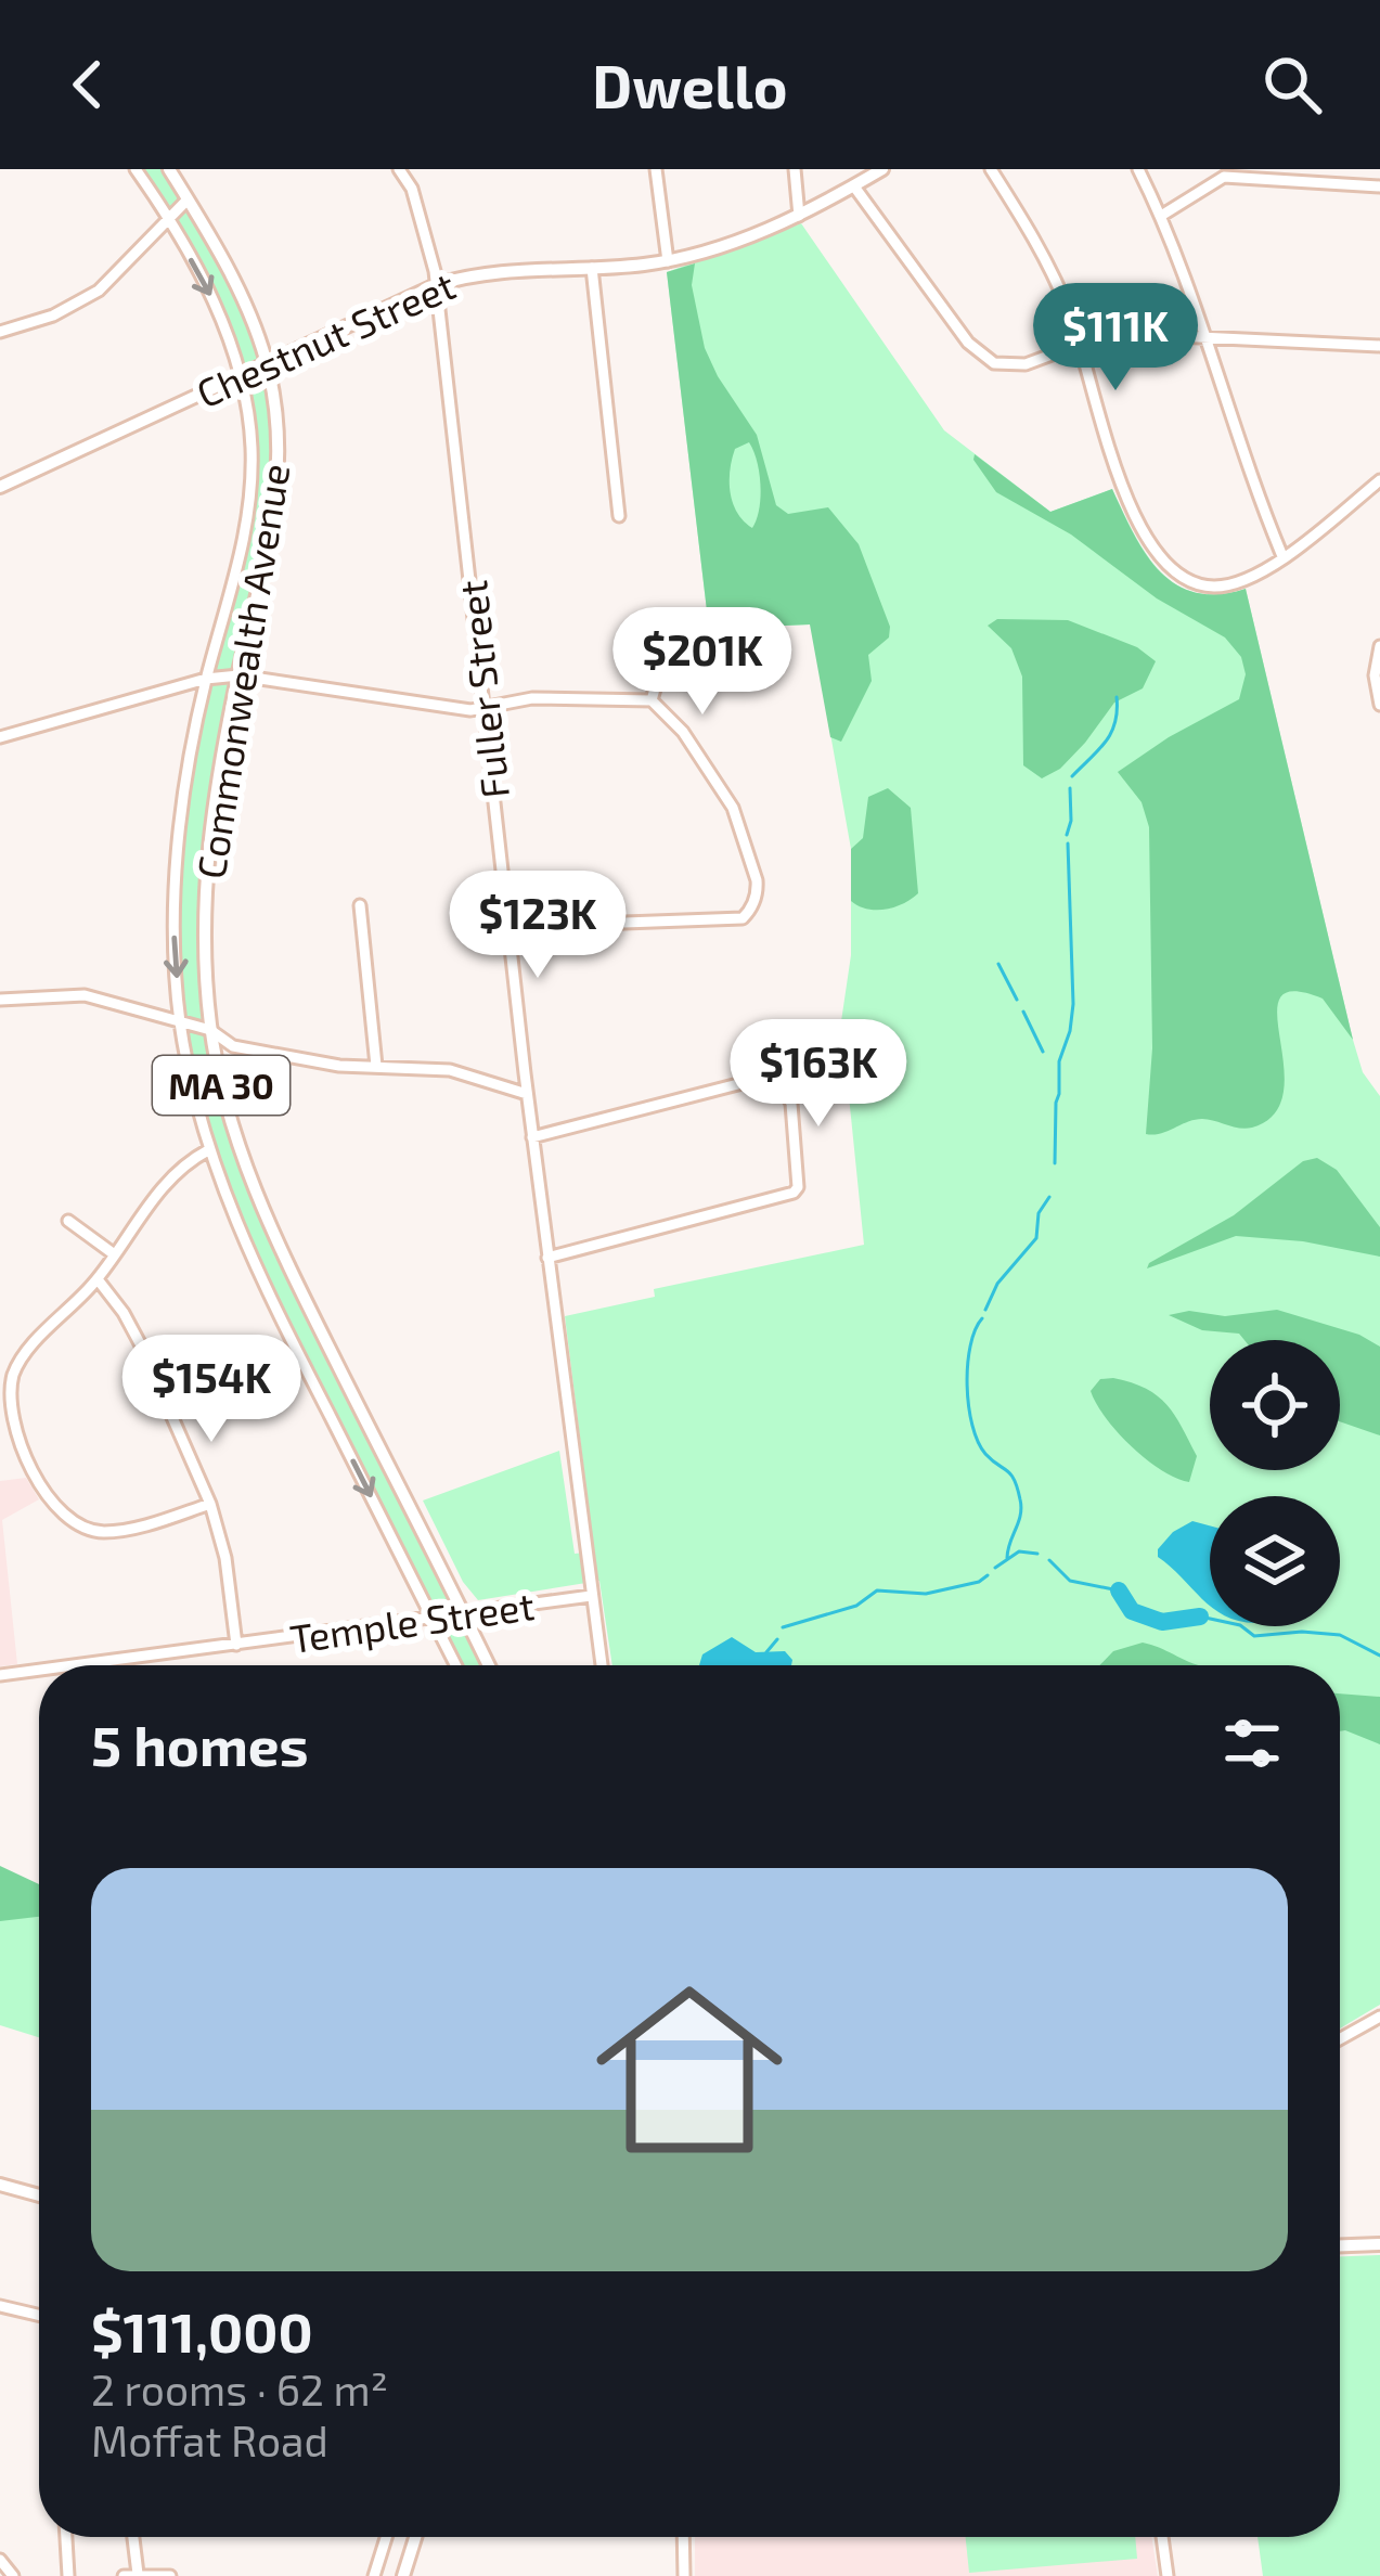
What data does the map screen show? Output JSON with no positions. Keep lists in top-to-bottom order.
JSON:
{
  "streets": {
    "main road": ["Chestnut Street", "Commonwealth Avenue", "MA 30"],
    "street": ["Fuller Street", "Temple Street"]
  },
  "crossings": [
    ["Chestnut Street", "Commonwealth Avenue"],
    ["Chestnut Street", "Fuller Street"],
    ["Commonwealth Avenue", "Temple Street"],
    ["Fuller Street", "Temple Street"]
  ],
  "page": {
    "header": "Dwello",
    "price": [
      "$111K",
      "$201K",
      "$123K",
      "$163K",
      "$154K"
    ],
    "heading": "5 homes",
    "list": [
      {
        "name": "$111,000",
        "note": "2 rooms · 62 m² · Moffat Road"
      }
    ]
  }
}
